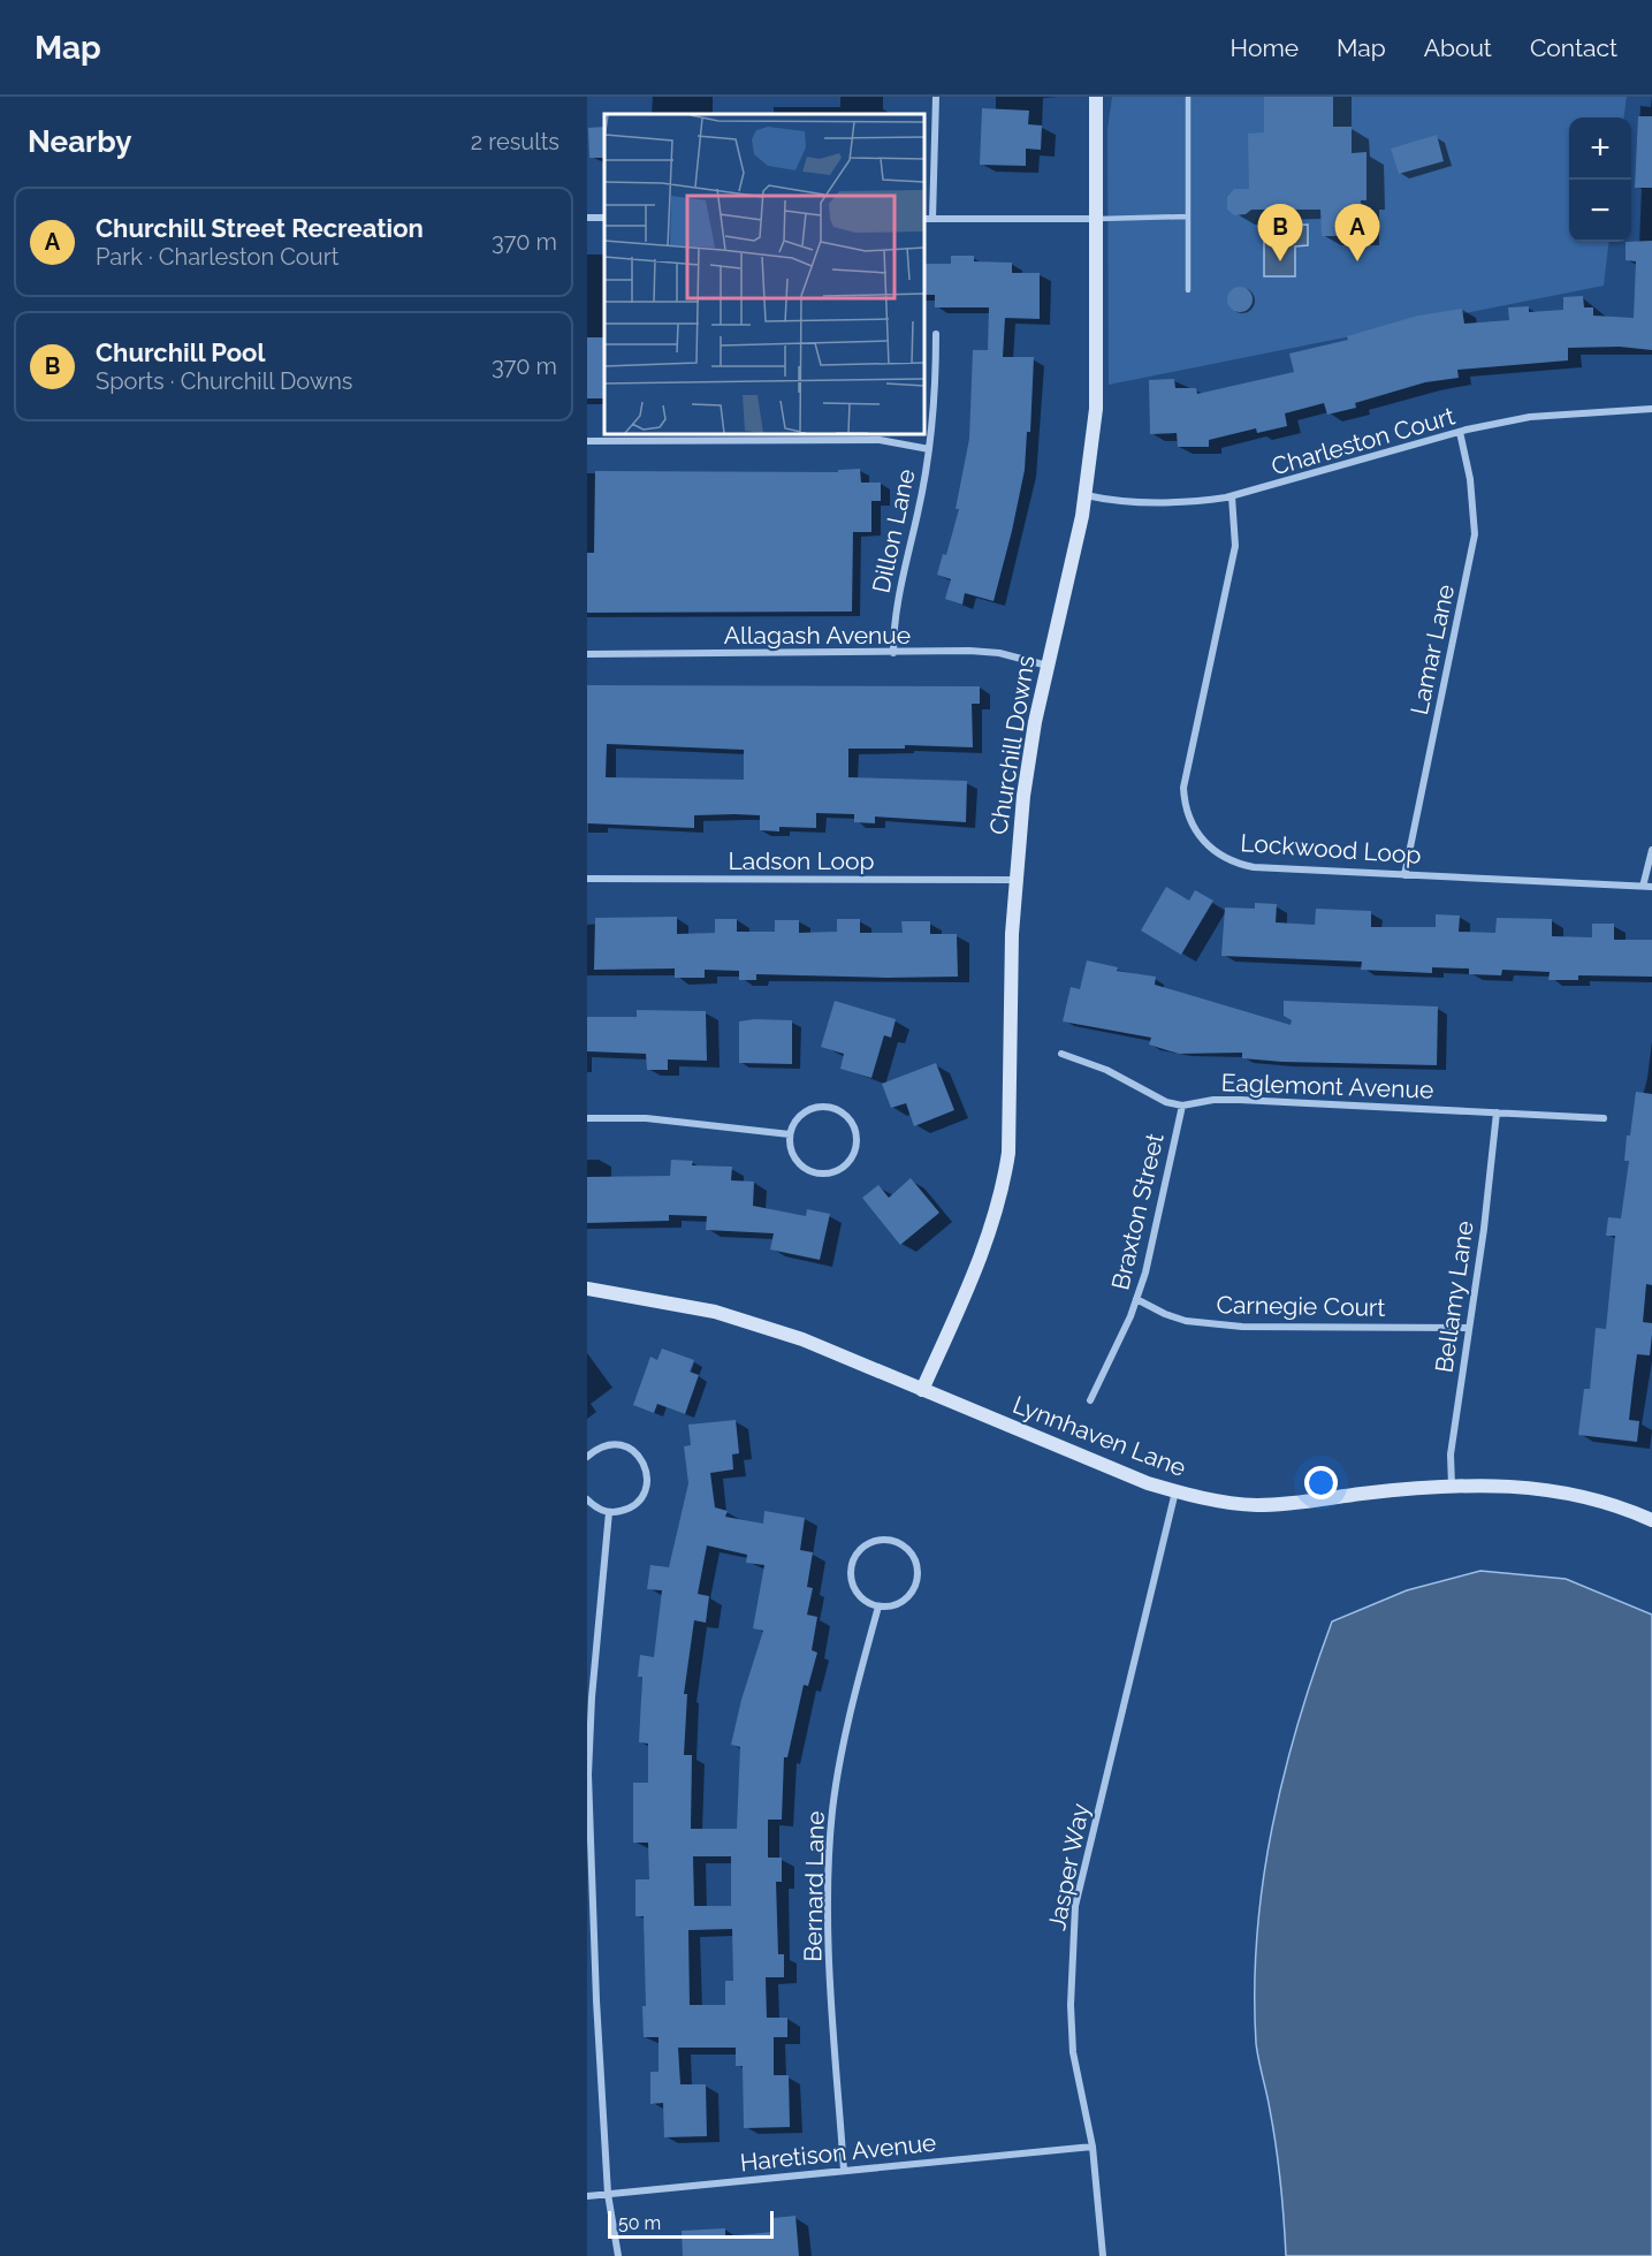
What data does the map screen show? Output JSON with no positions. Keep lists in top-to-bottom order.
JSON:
{
  "streets": {
    "street": [
      "Charleston Court",
      "Dillon Lane",
      "Allagash Avenue",
      "Lamar Lane",
      "Churchill Downs",
      "Lockwood Loop",
      "Ladson Loop",
      "Eaglemont Avenue",
      "Braxton Street",
      "Bellamy Lane",
      "Carnegie Court",
      "Lynnhaven Lane",
      "Jasper Way",
      "Bernard Lane",
      "Haretison Avenue"
    ]
  },
  "crossings": [
    ["Charleston Court", "Lamar Lane"],
    ["Charleston Court", "Churchill Downs"],
    ["Charleston Court", "Lockwood Loop"],
    ["Dillon Lane", "Allagash Avenue"],
    ["Allagash Avenue", "Churchill Downs"],
    ["Lamar Lane", "Lockwood Loop"],
    ["Churchill Downs", "Ladson Loop"],
    ["Churchill Downs", "Lynnhaven Lane"],
    ["Eaglemont Avenue", "Braxton Street"],
    ["Eaglemont Avenue", "Bellamy Lane"],
    ["Braxton Street", "Carnegie Court"],
    ["Bellamy Lane", "Carnegie Court"],
    ["Bellamy Lane", "Lynnhaven Lane"],
    ["Lynnhaven Lane", "Jasper Way"],
    ["Jasper Way", "Haretison Avenue"],
    ["Bernard Lane", "Haretison Avenue"]
  ],
  "scale_bar": "50 m",
  "page": {
    "header": "Map",
    "nav": [
      "Home",
      "Map",
      "About",
      "Contact"
    ],
    "heading": ["Nearby", "2 results"],
    "map_buttons": ["+", "−"],
    "list": [
      {
        "mark": "A",
        "name": "Churchill Street Recreation",
        "note": "Park · Charleston Court",
        "value": "370 m"
      },
      {
        "mark": "B",
        "name": "Churchill Pool",
        "note": "Sports · Churchill Downs",
        "value": "370 m"
      }
    ],
    "pins": ["A", "B"],
    "scale": "50 m"
  }
}
